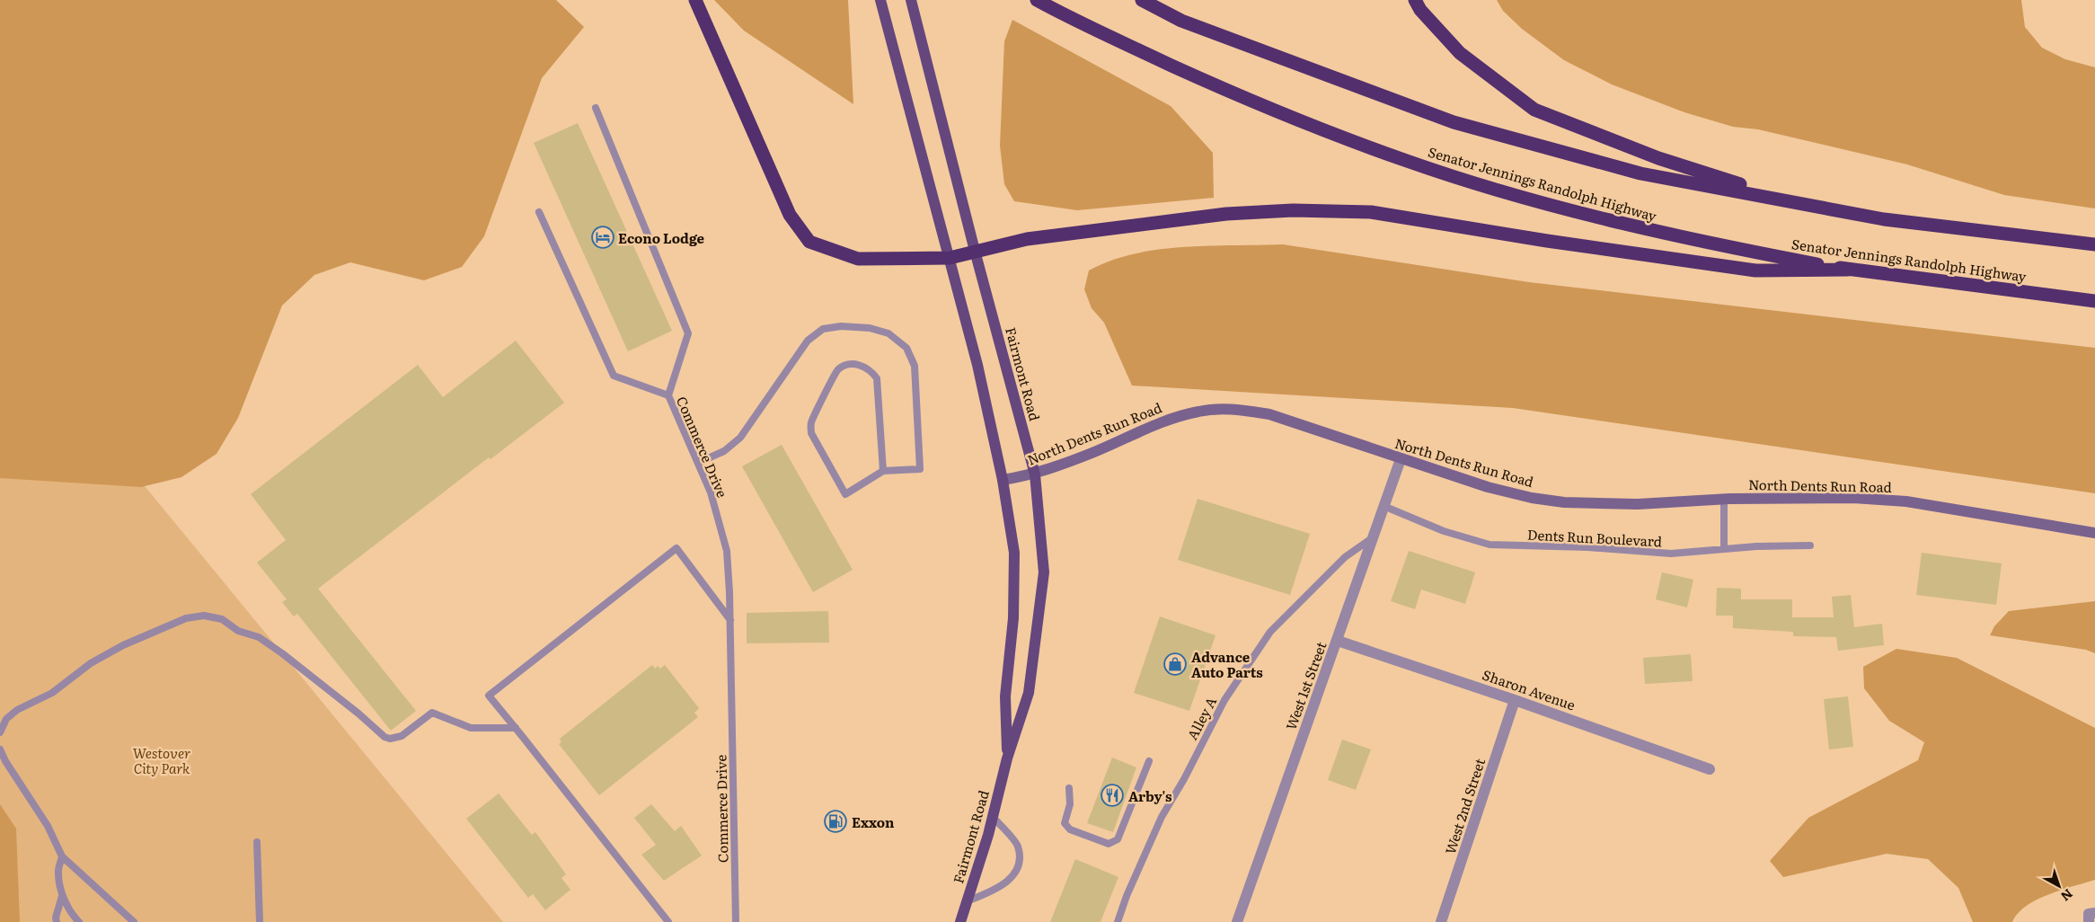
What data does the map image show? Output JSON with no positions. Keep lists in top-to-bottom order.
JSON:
{
  "streets": {
    "highway": ["Senator Jennings Randolph Highway"],
    "main road": ["Fairmont Road"],
    "street": [
      "North Dents Run Road",
      "West 1st Street",
      "Sharon Avenue",
      "West 2nd Street"
    ],
    "lane": ["Commerce Drive", "Dents Run Boulevard", "Alley A"]
  },
  "crossings": [
    ["Fairmont Road", "North Dents Run Road"],
    ["North Dents Run Road", "West 1st Street"],
    ["Dents Run Boulevard", "West 1st Street"],
    ["West 1st Street", "Sharon Avenue"],
    ["West 1st Street", "Alley A"],
    ["Sharon Avenue", "West 2nd Street"]
  ],
  "parks": ["Westover City Park"],
  "places": {
    "hotel": ["Econo Lodge"],
    "shop": ["Advance Auto Parts"],
    "restaurant": ["Arby's"],
    "fuel station": ["Exxon"]
  },
  "north": "bottom right"
}
